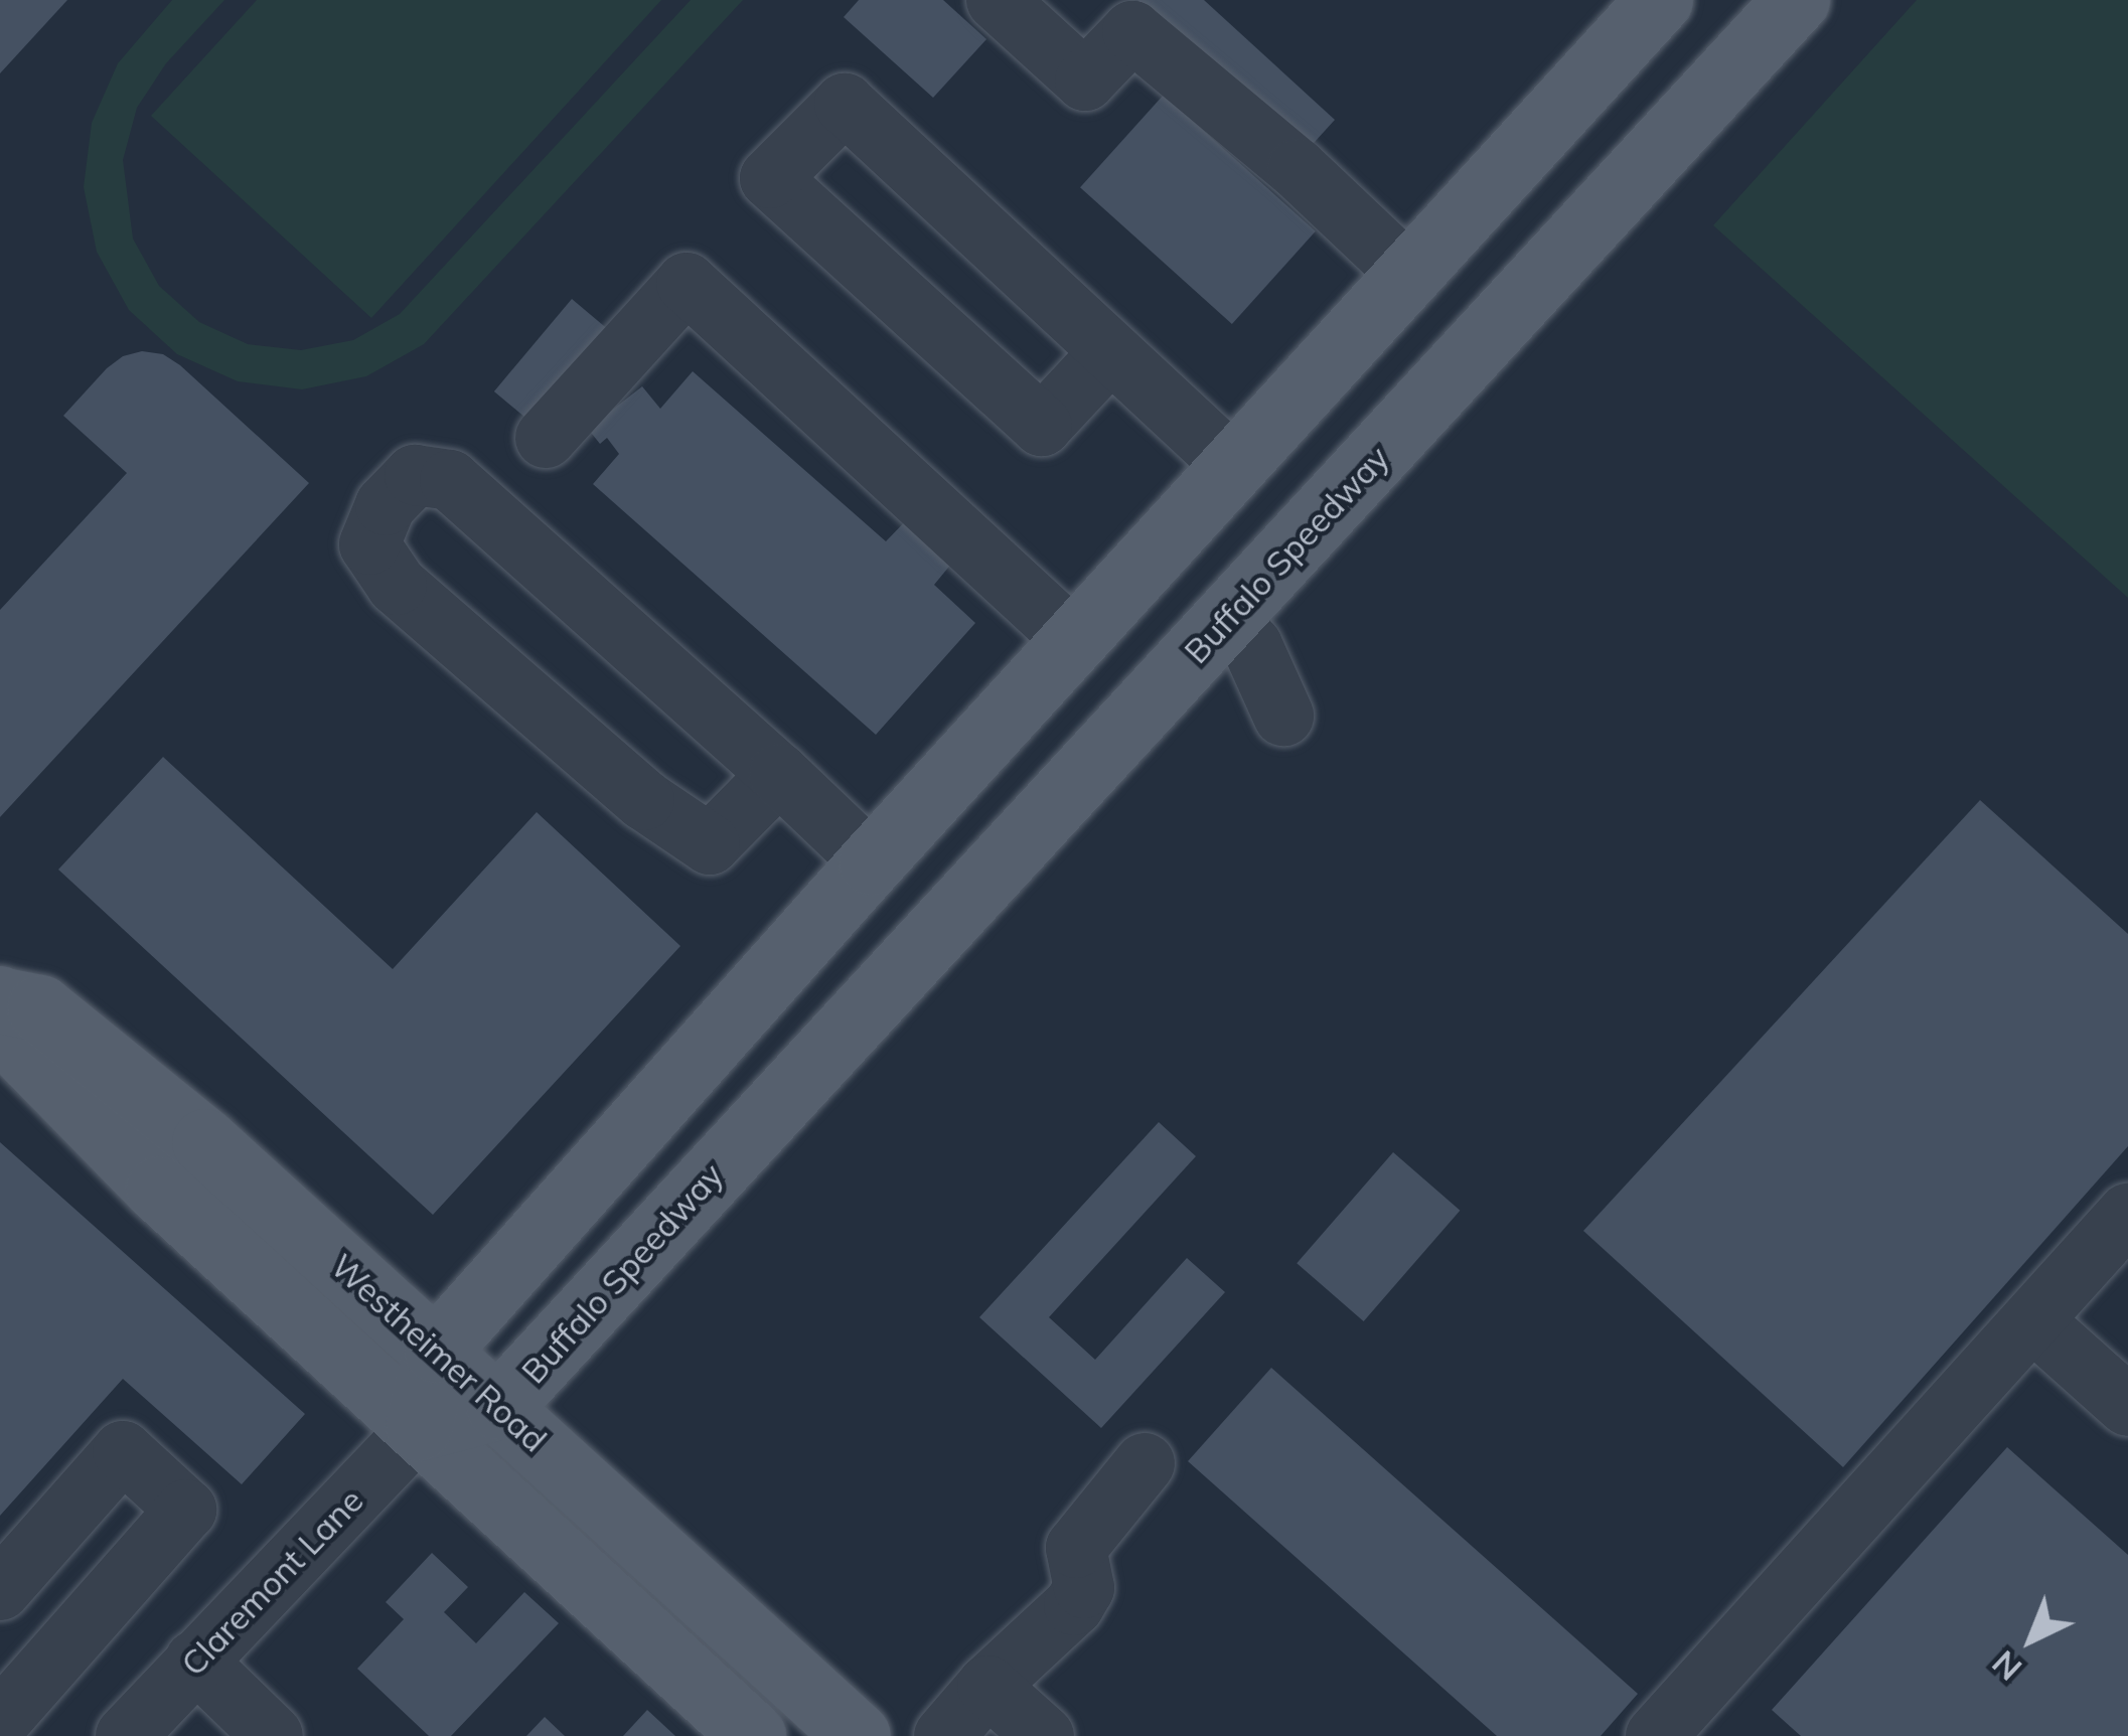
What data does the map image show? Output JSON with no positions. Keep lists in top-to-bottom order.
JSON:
{
  "streets": {
    "main road": ["Buffalo Speedway", "Westheimer Road"],
    "street": ["Claremont Lane"]
  },
  "crossings": [
    ["Buffalo Speedway", "Westheimer Road"],
    ["Buffalo Speedway", "Claremont Lane"],
    ["Westheimer Road", "Claremont Lane"]
  ],
  "north": "bottom left"
}
